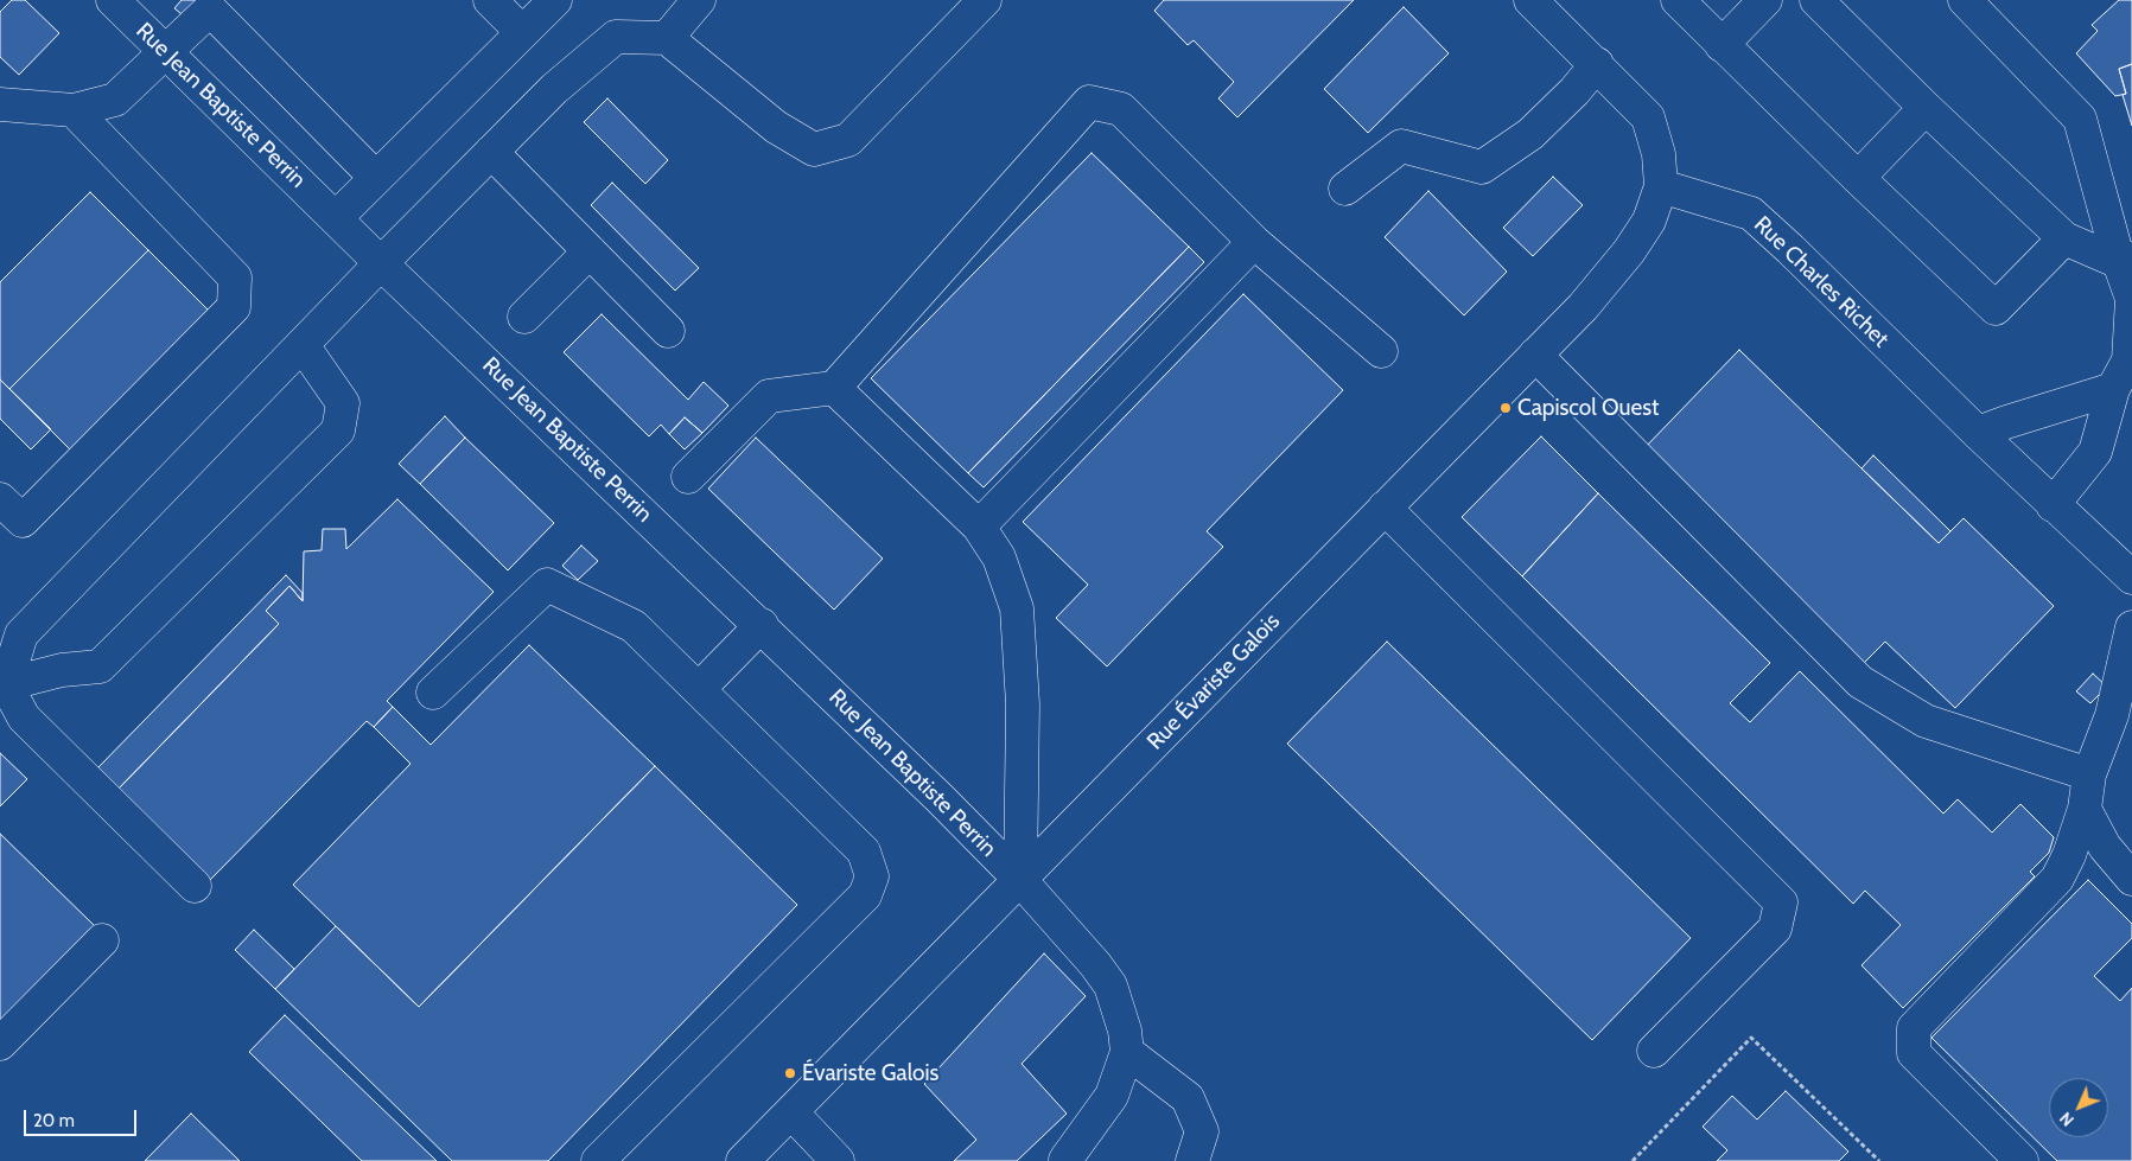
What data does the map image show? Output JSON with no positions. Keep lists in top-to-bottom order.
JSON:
{
  "streets": {
    "street": ["Rue Jean Baptiste Perrin", "Rue Charles Richet", "Rue Évariste Galois"]
  },
  "crossings": [
    ["Rue Jean Baptiste Perrin", "Rue Évariste Galois"],
    ["Rue Charles Richet", "Rue Évariste Galois"]
  ],
  "places": ["Capiscol Ouest", "Évariste Galois"],
  "scale_bar": "20 m",
  "north": "bottom left"
}
